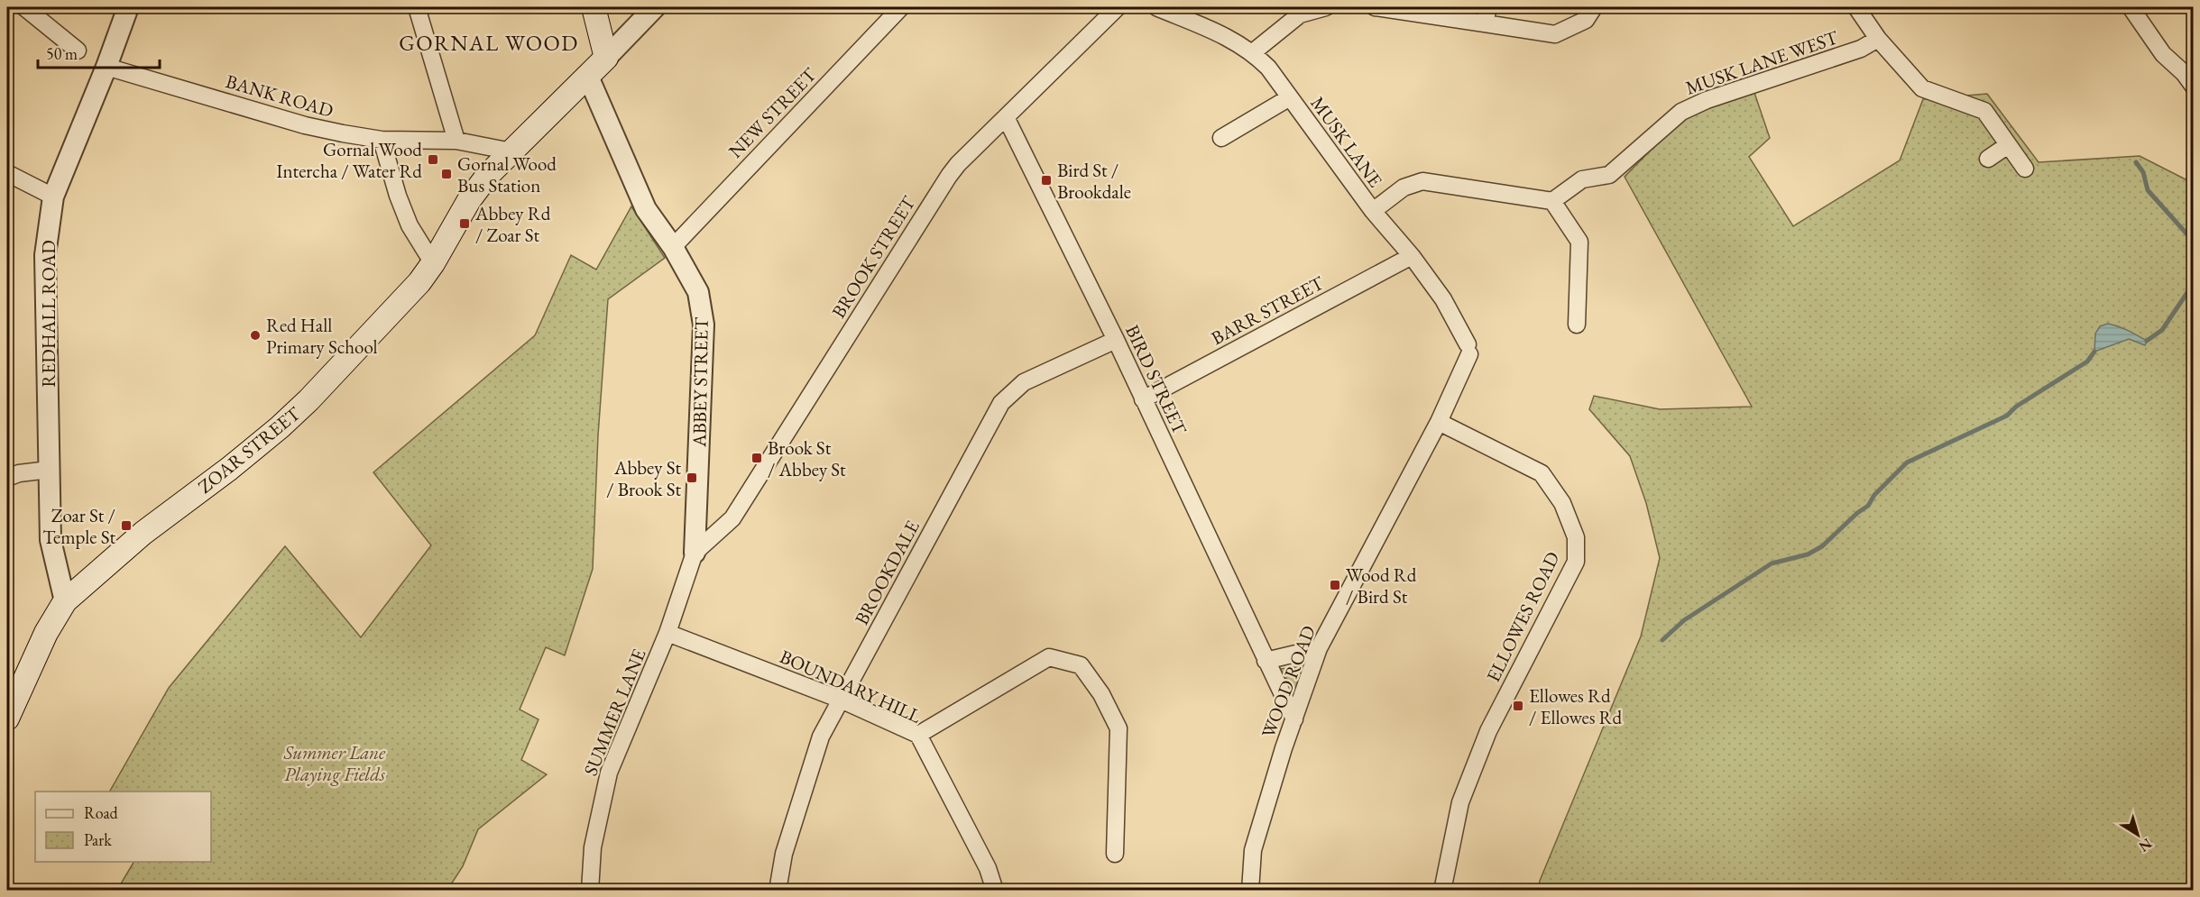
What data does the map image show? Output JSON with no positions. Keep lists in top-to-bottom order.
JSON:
{
  "streets": {
    "main road": ["ZOAR STREET"],
    "street": [
      "MUSK LANE WEST",
      "BANK ROAD",
      "NEW STREET",
      "MUSK LANE",
      "BROOK STREET",
      "BARR STREET",
      "REDHALL ROAD",
      "BIRD STREET",
      "ABBEY STREET",
      "BROOKDALE",
      "ELLOWES ROAD",
      "WOOD ROAD",
      "BOUNDARY HILL",
      "SUMMER LANE"
    ]
  },
  "crossings": [
    ["BANK ROAD", "REDHALL ROAD"],
    ["BANK ROAD", "ZOAR STREET"],
    ["NEW STREET", "ABBEY STREET"],
    ["MUSK LANE", "BARR STREET"],
    ["MUSK LANE", "WOOD ROAD"],
    ["BROOK STREET", "BIRD STREET"],
    ["BROOK STREET", "ABBEY STREET"],
    ["BROOK STREET", "SUMMER LANE"],
    ["BARR STREET", "BIRD STREET"],
    ["REDHALL ROAD", "ZOAR STREET"],
    ["BIRD STREET", "BROOKDALE"],
    ["BIRD STREET", "WOOD ROAD"],
    ["ABBEY STREET", "ZOAR STREET"],
    ["ABBEY STREET", "SUMMER LANE"],
    ["BROOKDALE", "BOUNDARY HILL"],
    ["ELLOWES ROAD", "WOOD ROAD"],
    ["BOUNDARY HILL", "SUMMER LANE"]
  ],
  "districts": ["GORNAL WOOD"],
  "parks": ["Summer Lane Playing Fields"],
  "places": {
    "transit": [
      "Gornal Wood Intercha / Water Rd",
      "Gornal Wood Bus Station",
      "Bird St / Brookdale",
      "Abbey Rd / Zoar St",
      "Brook St / Abbey St",
      "Abbey St / Brook St",
      "Zoar St / Temple St",
      "Wood Rd / Bird St",
      "Ellowes Rd / Ellowes Rd"
    ],
    "other": ["Red Hall Primary School"]
  },
  "legend": ["Road", "Park"],
  "scale_bar": "50 m",
  "north": "bottom right"
}
